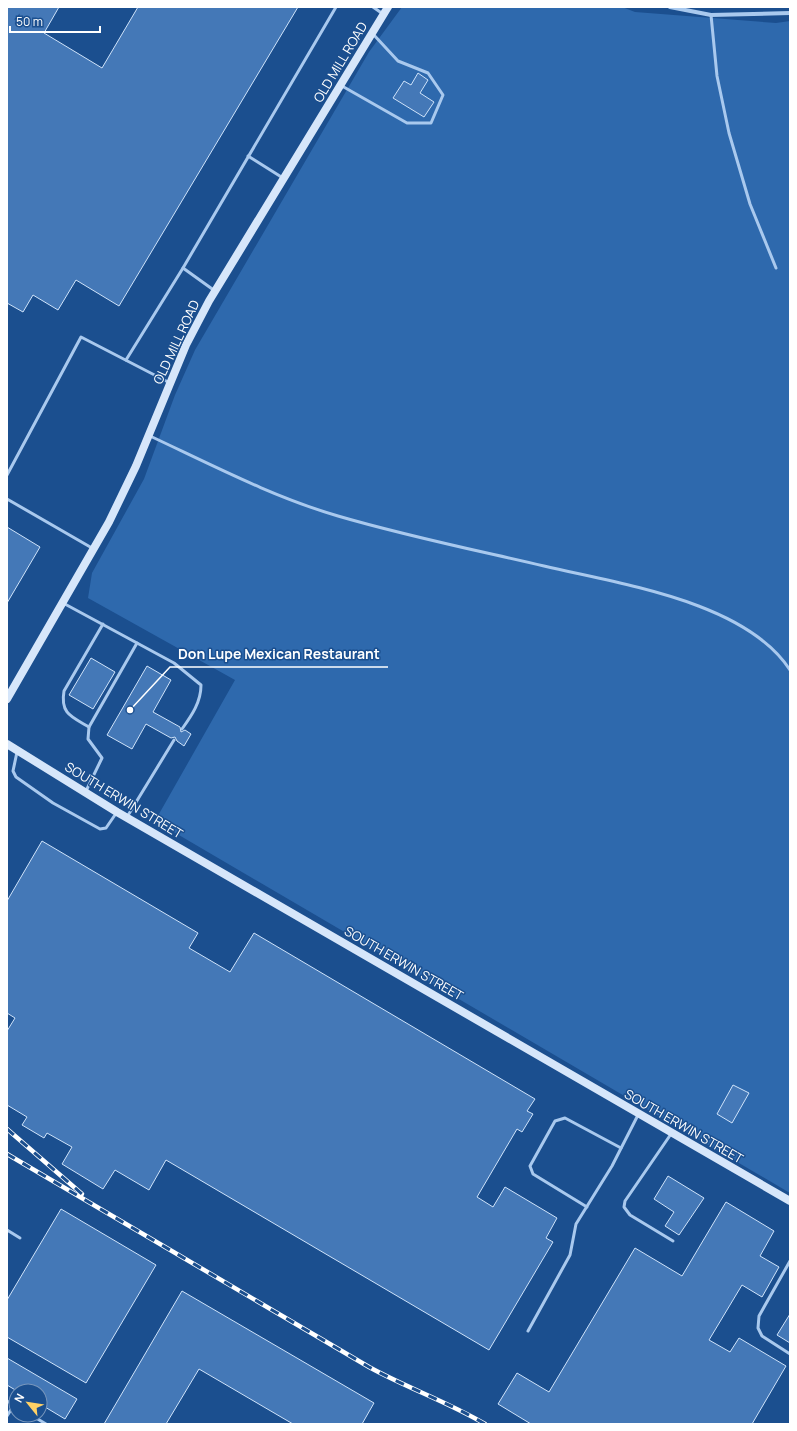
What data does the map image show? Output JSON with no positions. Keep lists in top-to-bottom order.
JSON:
{
  "streets": {
    "street": ["OLD MILL ROAD", "SOUTH ERWIN STREET"]
  },
  "places": ["Don Lupe Mexican Restaurant"],
  "scale_bar": "50 m",
  "north": "top left"
}
